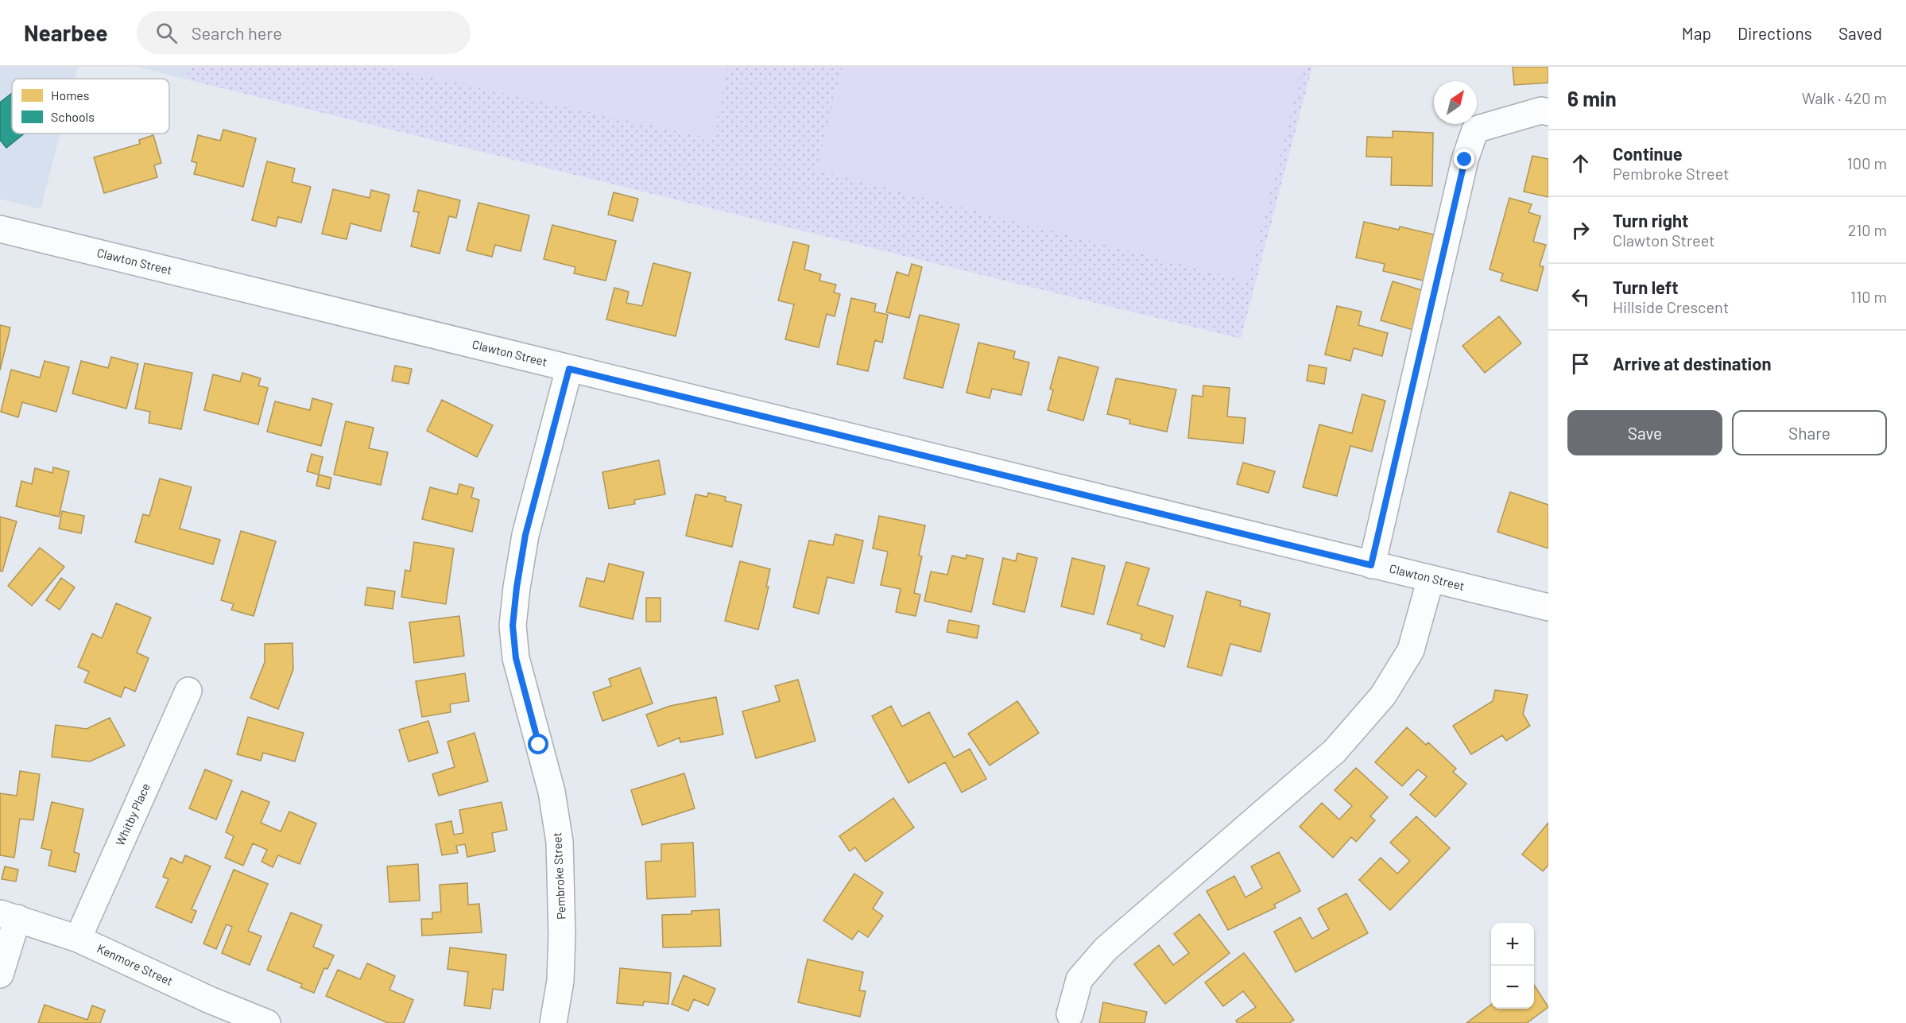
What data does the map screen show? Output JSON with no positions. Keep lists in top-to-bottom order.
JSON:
{
  "streets": {
    "street": [
      "Clawton Street",
      "Whitby Place",
      "Pembroke Street",
      "Kenmore Street"
    ]
  },
  "crossings": [
    ["Clawton Street", "Pembroke Street"],
    ["Whitby Place", "Kenmore Street"]
  ],
  "legend": ["Homes", "Schools"],
  "north": "top right",
  "page": {
    "header": "Nearbee",
    "search": "Search here",
    "nav": ["Map", "Directions", "Saved"],
    "heading": ["6 min", "Walk · 420 m"],
    "list": [
      ["Continue", "Pembroke Street", "100 m"],
      ["Turn right", "Clawton Street", "210 m"],
      ["Turn left", "Hillside Crescent", "110 m"],
      "Arrive at destination"
    ],
    "buttons": ["Save", "Share"],
    "map_buttons": ["+", "−"]
  }
}
